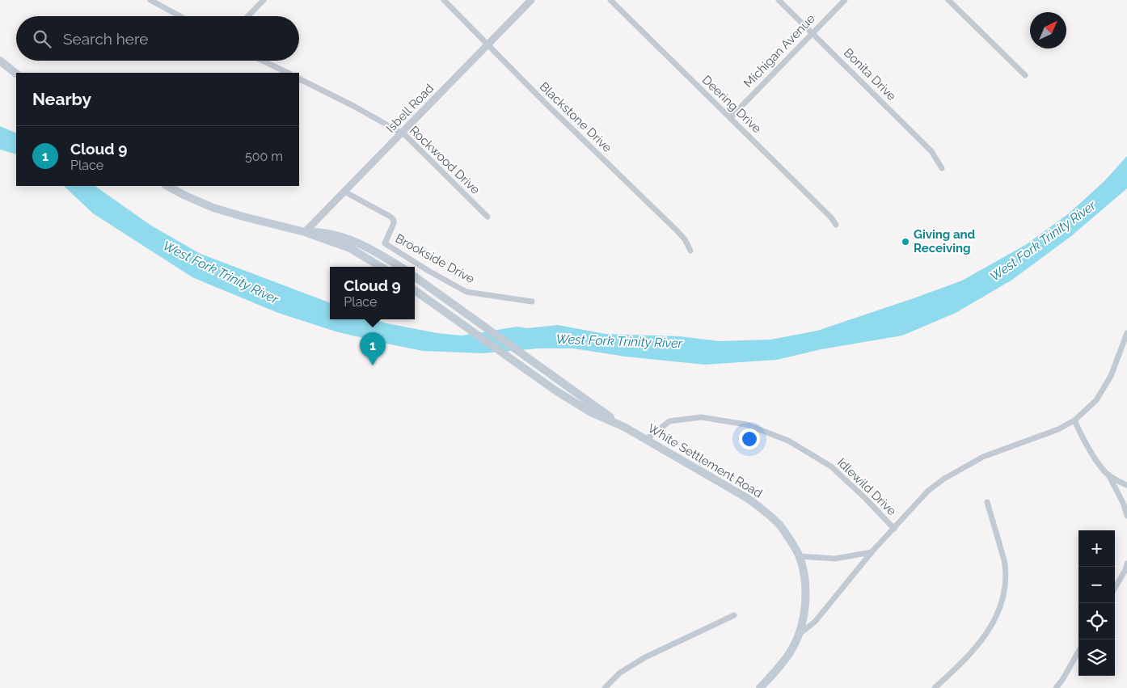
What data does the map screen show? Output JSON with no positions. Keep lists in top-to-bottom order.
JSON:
{
  "streets": {
    "main road": ["White Settlement Road"],
    "street": [
      "Michigan Avenue",
      "Bonita Drive",
      "Deering Drive",
      "Isbell Road",
      "Blackstone Drive",
      "Rockwood Drive",
      "Brookside Drive",
      "Idlewild Drive"
    ]
  },
  "crossings": [
    ["Michigan Avenue", "Bonita Drive"],
    ["Michigan Avenue", "Deering Drive"],
    ["Isbell Road", "Blackstone Drive"],
    ["Isbell Road", "Rockwood Drive"],
    ["Isbell Road", "Brookside Drive"],
    ["White Settlement Road", "Idlewild Drive"]
  ],
  "water": ["West Fork Trinity River"],
  "places": ["Giving and Receiving"],
  "north": "top right",
  "page": {
    "search": "Search here",
    "heading": "Nearby",
    "list": [
      {
        "mark": "1",
        "name": "Cloud 9",
        "note": "Place",
        "value": "500 m"
      }
    ],
    "popup": ["Cloud 9", "Place"],
    "pins": "1",
    "map_buttons": ["+", "−"]
  }
}
